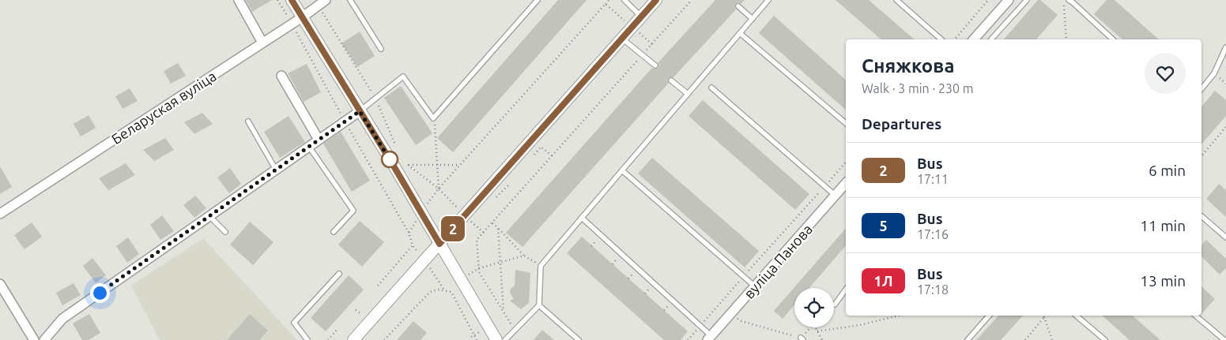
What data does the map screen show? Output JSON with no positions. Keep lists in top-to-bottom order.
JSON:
{
  "streets": {
    "street": ["Беларуская вуліца", "вуліца Панова"]
  },
  "lines": ["bus line 2"],
  "page": {
    "on_map": "2",
    "heading": [
      ["Сняжкова", "Walk · 3 min · 230 m"],
      "Departures"
    ],
    "list": [
      {
        "mark": "2",
        "name": "Bus",
        "note": "17:11",
        "value": "6 min"
      },
      {
        "mark": "5",
        "name": "Bus",
        "note": "17:16",
        "value": "11 min"
      },
      {
        "mark": "1Л",
        "name": "Bus",
        "note": "17:18",
        "value": "13 min"
      }
    ]
  }
}
